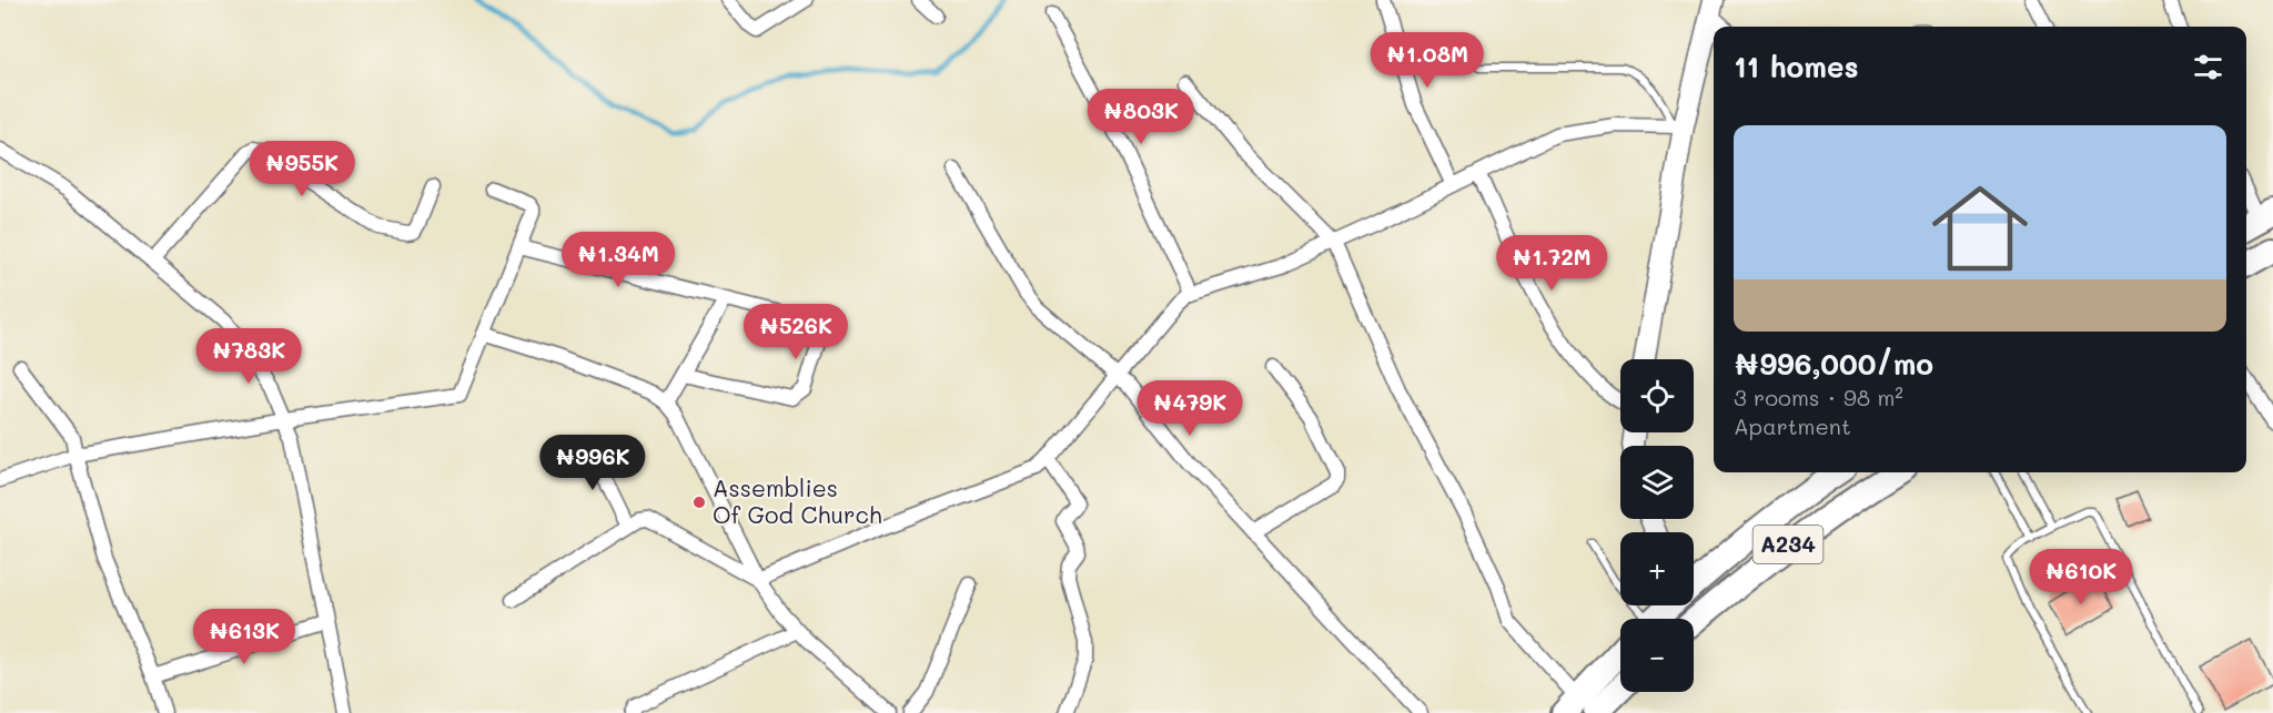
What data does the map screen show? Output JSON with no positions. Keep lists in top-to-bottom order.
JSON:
{
  "streets": {
    "highway": ["A234"]
  },
  "places": ["Assemblies Of God Church"],
  "page": {
    "heading": "11 homes",
    "price": [
      "₦1.08M",
      "₦803K",
      "₦955K",
      "₦1.34M",
      "₦1.72M",
      "₦526K",
      "₦783K",
      "₦479K",
      "₦996K",
      "₦610K",
      "₦613K"
    ],
    "list": [
      {
        "name": "₦996,000/mo",
        "note": "3 rooms · 98 m² · Apartment"
      }
    ],
    "map_buttons": ["+", "−"]
  }
}
